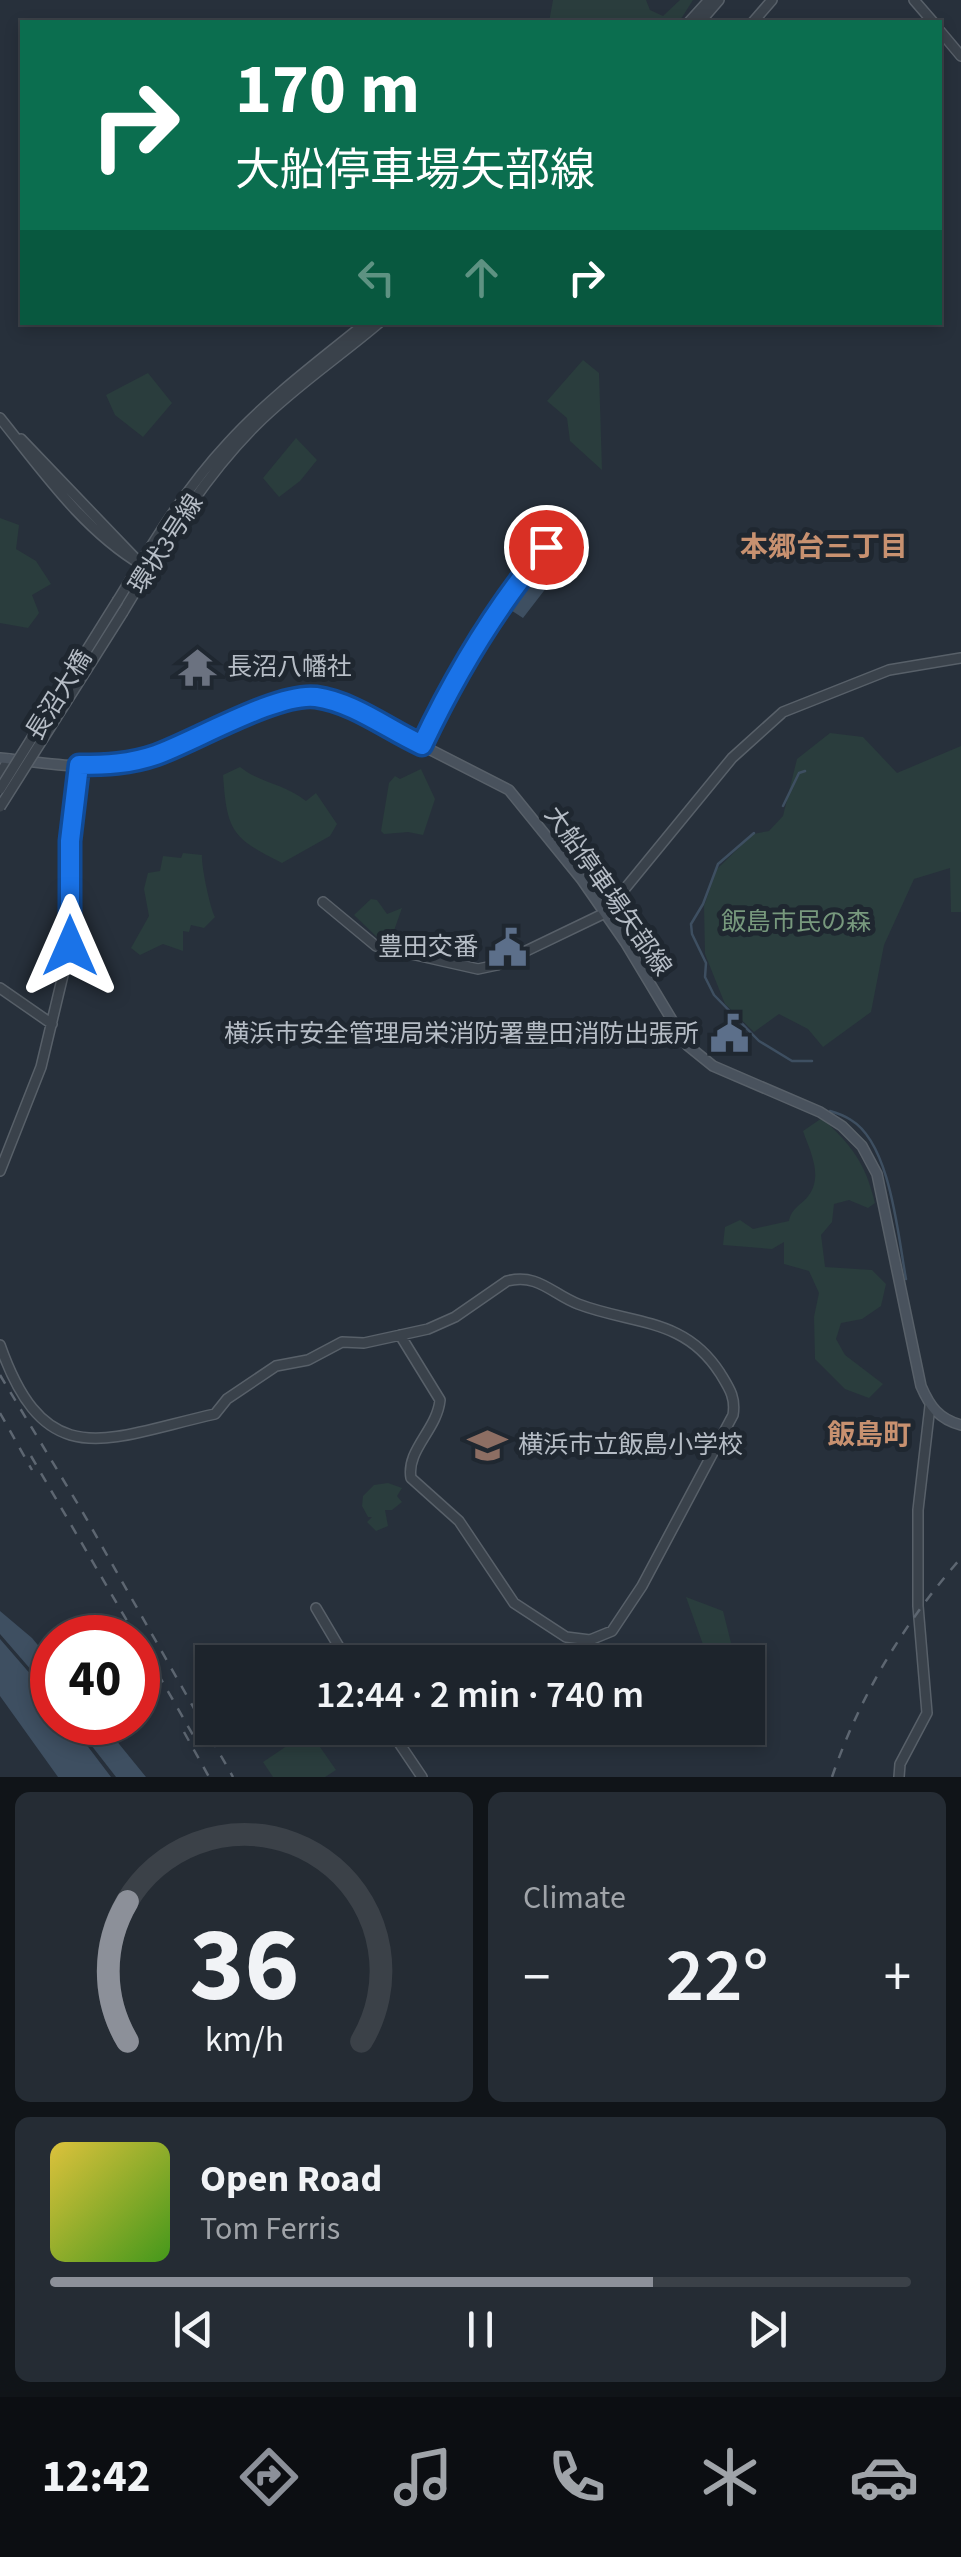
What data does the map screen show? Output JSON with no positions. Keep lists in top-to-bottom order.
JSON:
{
  "streets": {
    "main road": ["大船停車場矢部線"],
    "street": ["環状3号線", "長沼大橋"]
  },
  "crossings": [
    ["環状3号線", "長沼大橋"]
  ],
  "districts": ["本郷台三丁目", "飯島町"],
  "parks": ["飯島市民の森"],
  "places": {
    "temple": ["長沼八幡社"],
    "public building": ["豊田交番", "横浜市安全管理局栄消防署豊田消防出張所"],
    "school or university": ["横浜市立飯島小学校"]
  },
  "page": {
    "turn": ["170 m", "大船停車場矢部線"],
    "limit": "40",
    "trip": "12:44 · 2 min · 740 m",
    "tile": "Climate",
    "heat": ["−", "22°", "+"],
    "song": ["Open Road", "Tom Ferris"],
    "tabs": "12:42",
    "gauge": ["36", "km/h"]
  }
}
